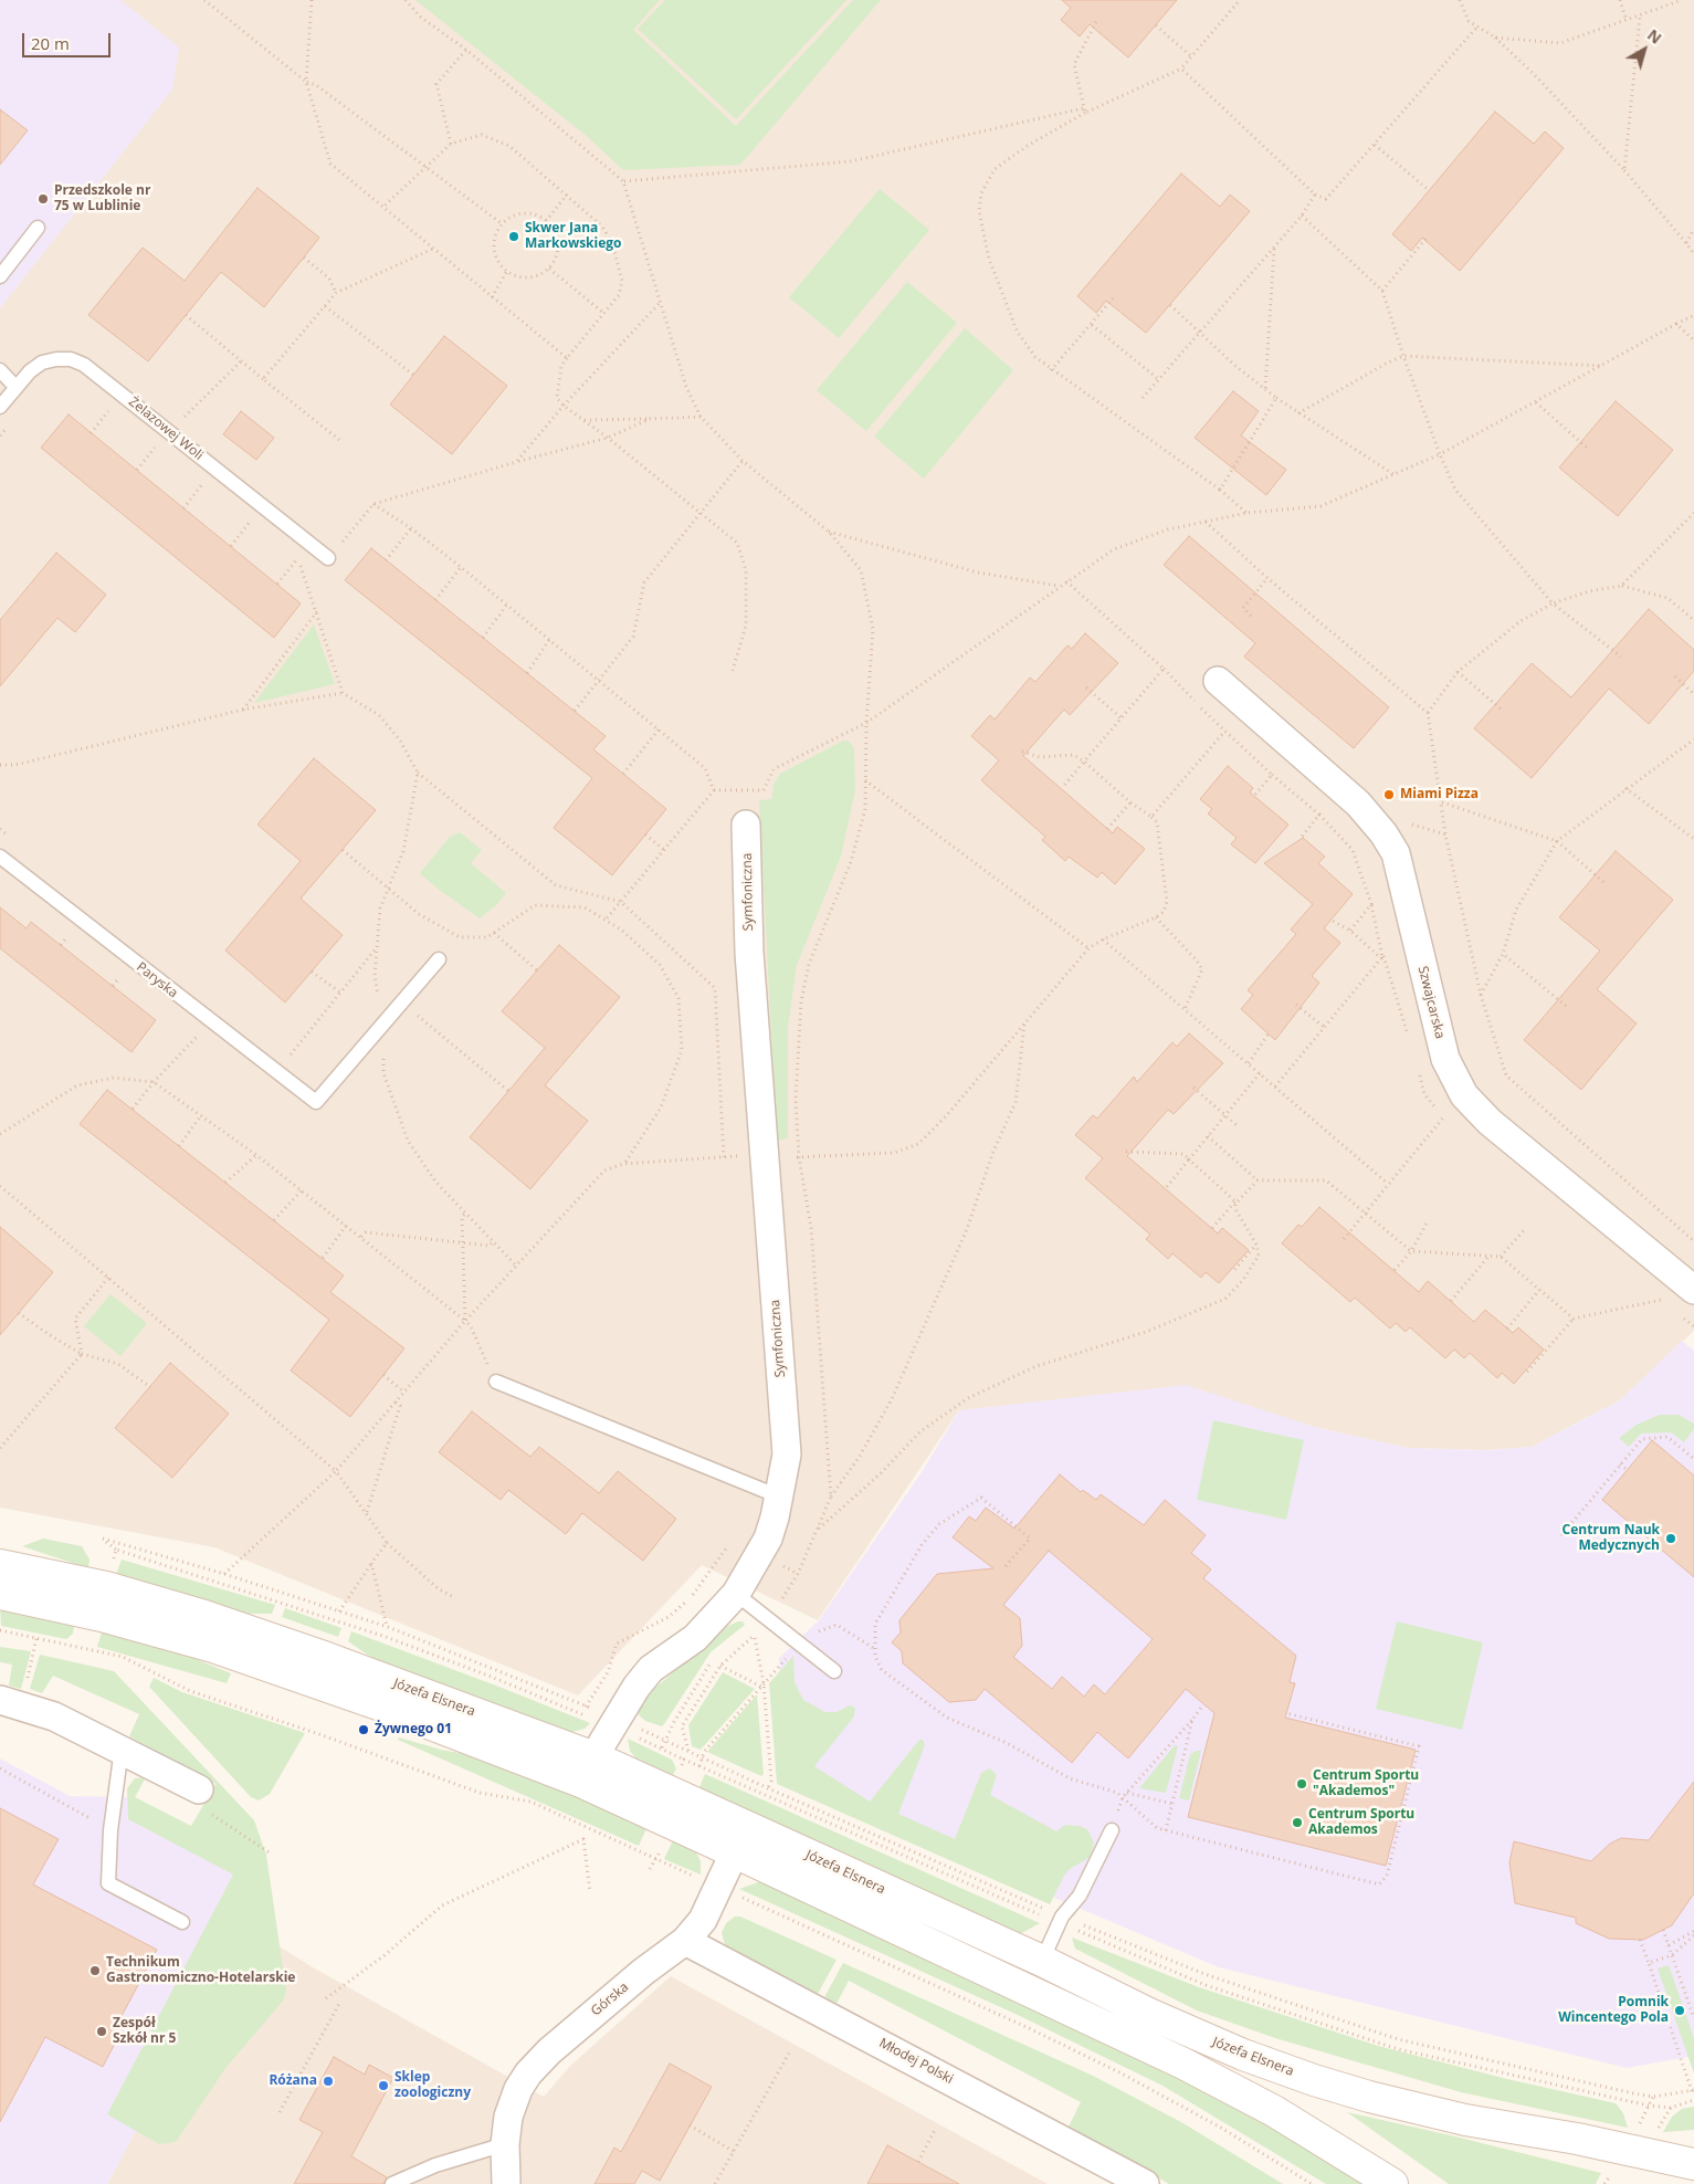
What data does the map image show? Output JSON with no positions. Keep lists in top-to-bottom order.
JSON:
{
  "streets": {
    "street": [
      "Symfoniczna",
      "Szwajcarska",
      "Józefa Elsnera",
      "Górska",
      "Młodej Polski"
    ],
    "lane": ["Żelazowej Woli", "Paryska"]
  },
  "crossings": [
    ["Symfoniczna", "Józefa Elsnera"],
    ["Józefa Elsnera", "Górska"],
    ["Górska", "Młodej Polski"]
  ],
  "places": [
    "Przedszkole nr 75 w Lublinie",
    "Skwer Jana Markowskiego",
    "Miami Pizza",
    "Centrum Nauk Medycznych",
    "Żywnego 01",
    "Centrum Sportu \"Akademos\"",
    "Centrum Sportu Akademos",
    "Technikum Gastronomiczno-Hotelarskie",
    "Pomnik Wincentego Pola",
    "Zespół Szkół nr 5",
    "Różana",
    "Sklep zoologiczny"
  ],
  "scale_bar": "20 m",
  "north": "top right"
}
